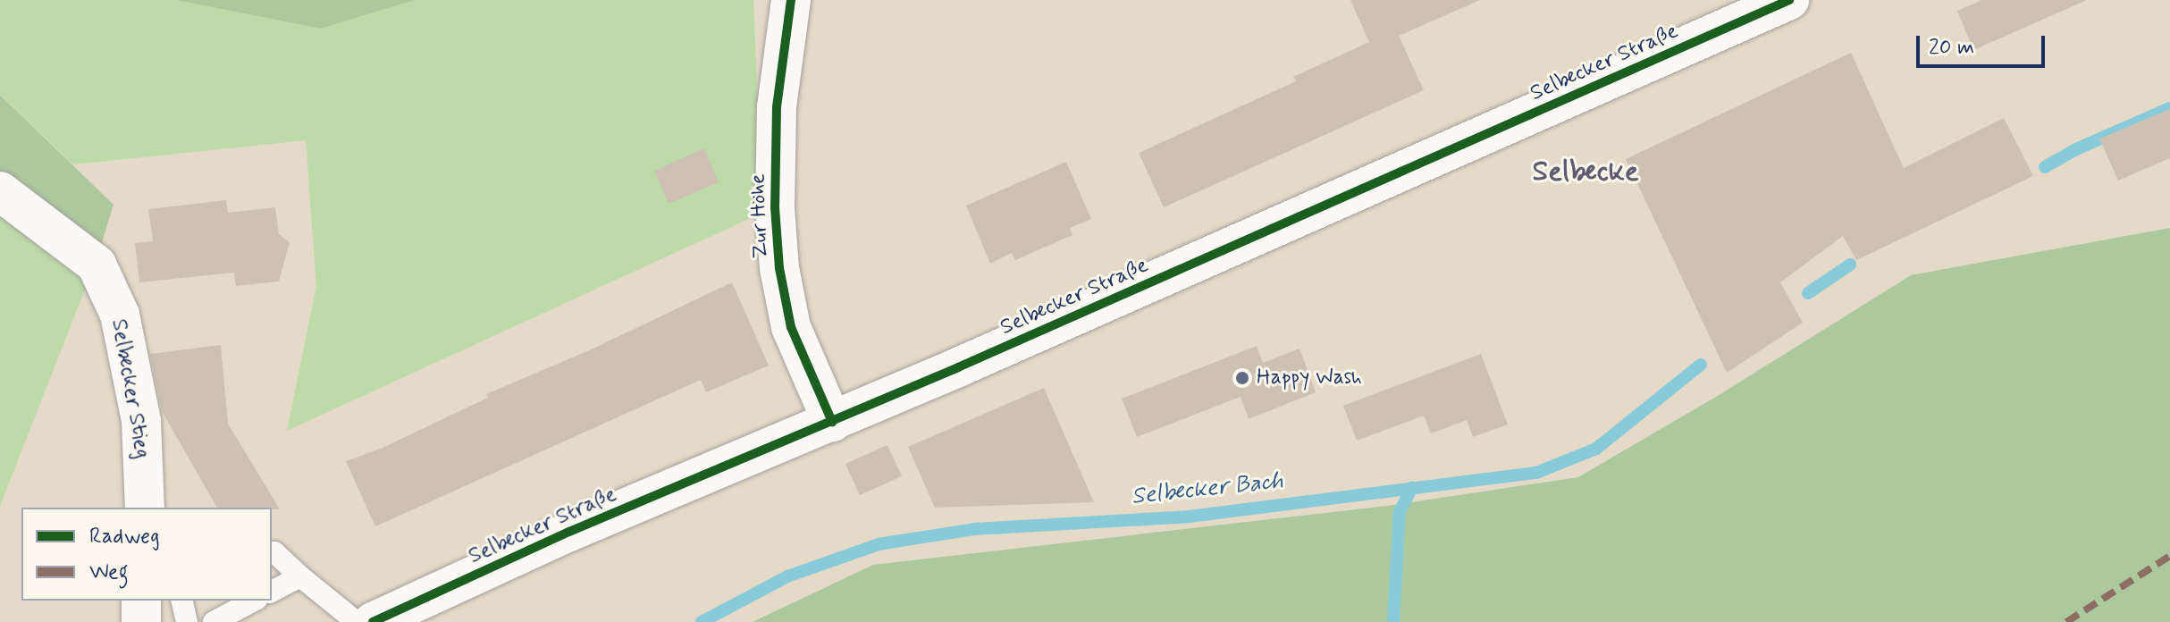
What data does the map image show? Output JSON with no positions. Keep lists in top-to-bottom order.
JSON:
{
  "streets": {
    "main road": ["Selbecker Straße", "Zur Höhe", "Selbecker Stieg"]
  },
  "crossings": [
    ["Selbecker Straße", "Zur Höhe"]
  ],
  "districts": ["Selbecke"],
  "water": ["Selbecker Bach"],
  "places": ["Happy Wash"],
  "legend": ["Radweg", "Weg"],
  "scale_bar": "20 m"
}
